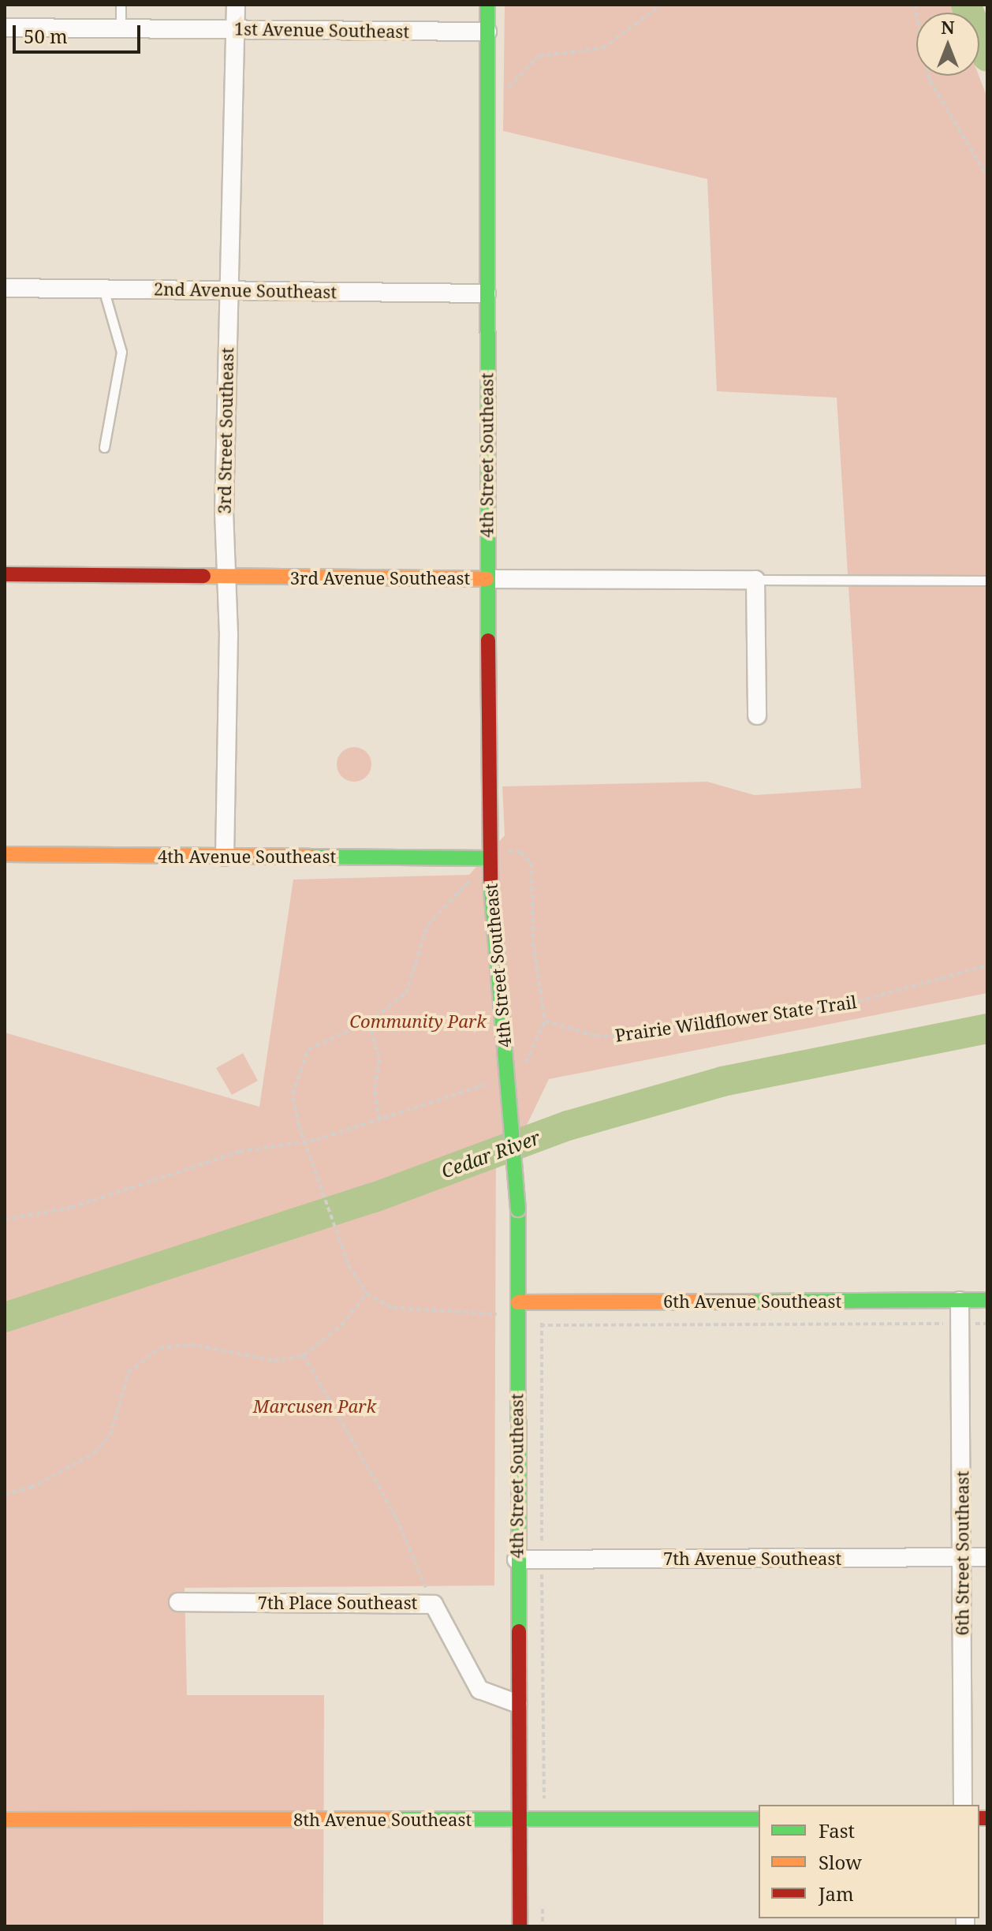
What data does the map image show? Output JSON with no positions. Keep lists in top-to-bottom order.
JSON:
{
  "streets": {
    "street": [
      "1st Avenue Southeast",
      "2nd Avenue Southeast",
      "3rd Street Southeast",
      "4th Street Southeast",
      "3rd Avenue Southeast",
      "4th Avenue Southeast",
      "6th Avenue Southeast",
      "6th Street Southeast",
      "7th Avenue Southeast",
      "7th Place Southeast",
      "8th Avenue Southeast"
    ],
    "path": ["Prairie Wildflower State Trail"]
  },
  "crossings": [
    ["1st Avenue Southeast", "3rd Street Southeast"],
    ["1st Avenue Southeast", "4th Street Southeast"],
    ["2nd Avenue Southeast", "3rd Street Southeast"],
    ["2nd Avenue Southeast", "4th Street Southeast"],
    ["3rd Street Southeast", "3rd Avenue Southeast"],
    ["3rd Street Southeast", "4th Avenue Southeast"],
    ["4th Street Southeast", "3rd Avenue Southeast"],
    ["4th Street Southeast", "4th Avenue Southeast"],
    ["4th Street Southeast", "6th Avenue Southeast"],
    ["4th Street Southeast", "7th Avenue Southeast"],
    ["4th Street Southeast", "7th Place Southeast"],
    ["4th Street Southeast", "8th Avenue Southeast"],
    ["6th Avenue Southeast", "6th Street Southeast"],
    ["6th Street Southeast", "7th Avenue Southeast"]
  ],
  "water": ["Cedar River"],
  "parks": ["Community Park", "Marcusen Park"],
  "legend": ["Fast", "Slow", "Jam"],
  "scale_bar": "50 m",
  "north": "top"
}
